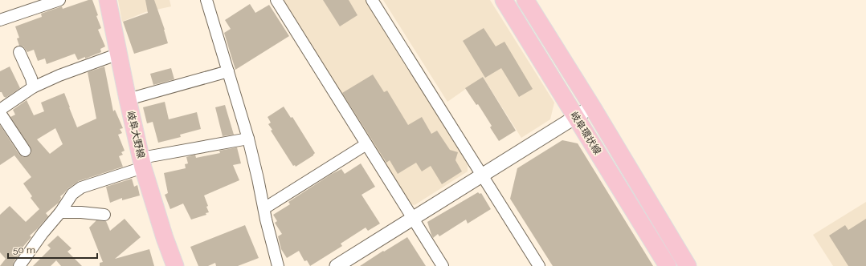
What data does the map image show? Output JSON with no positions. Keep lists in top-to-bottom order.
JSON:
{
  "streets": {
    "main road": ["岐阜環状線", "岐阜大野線"]
  },
  "scale_bar": "50 m"
}
